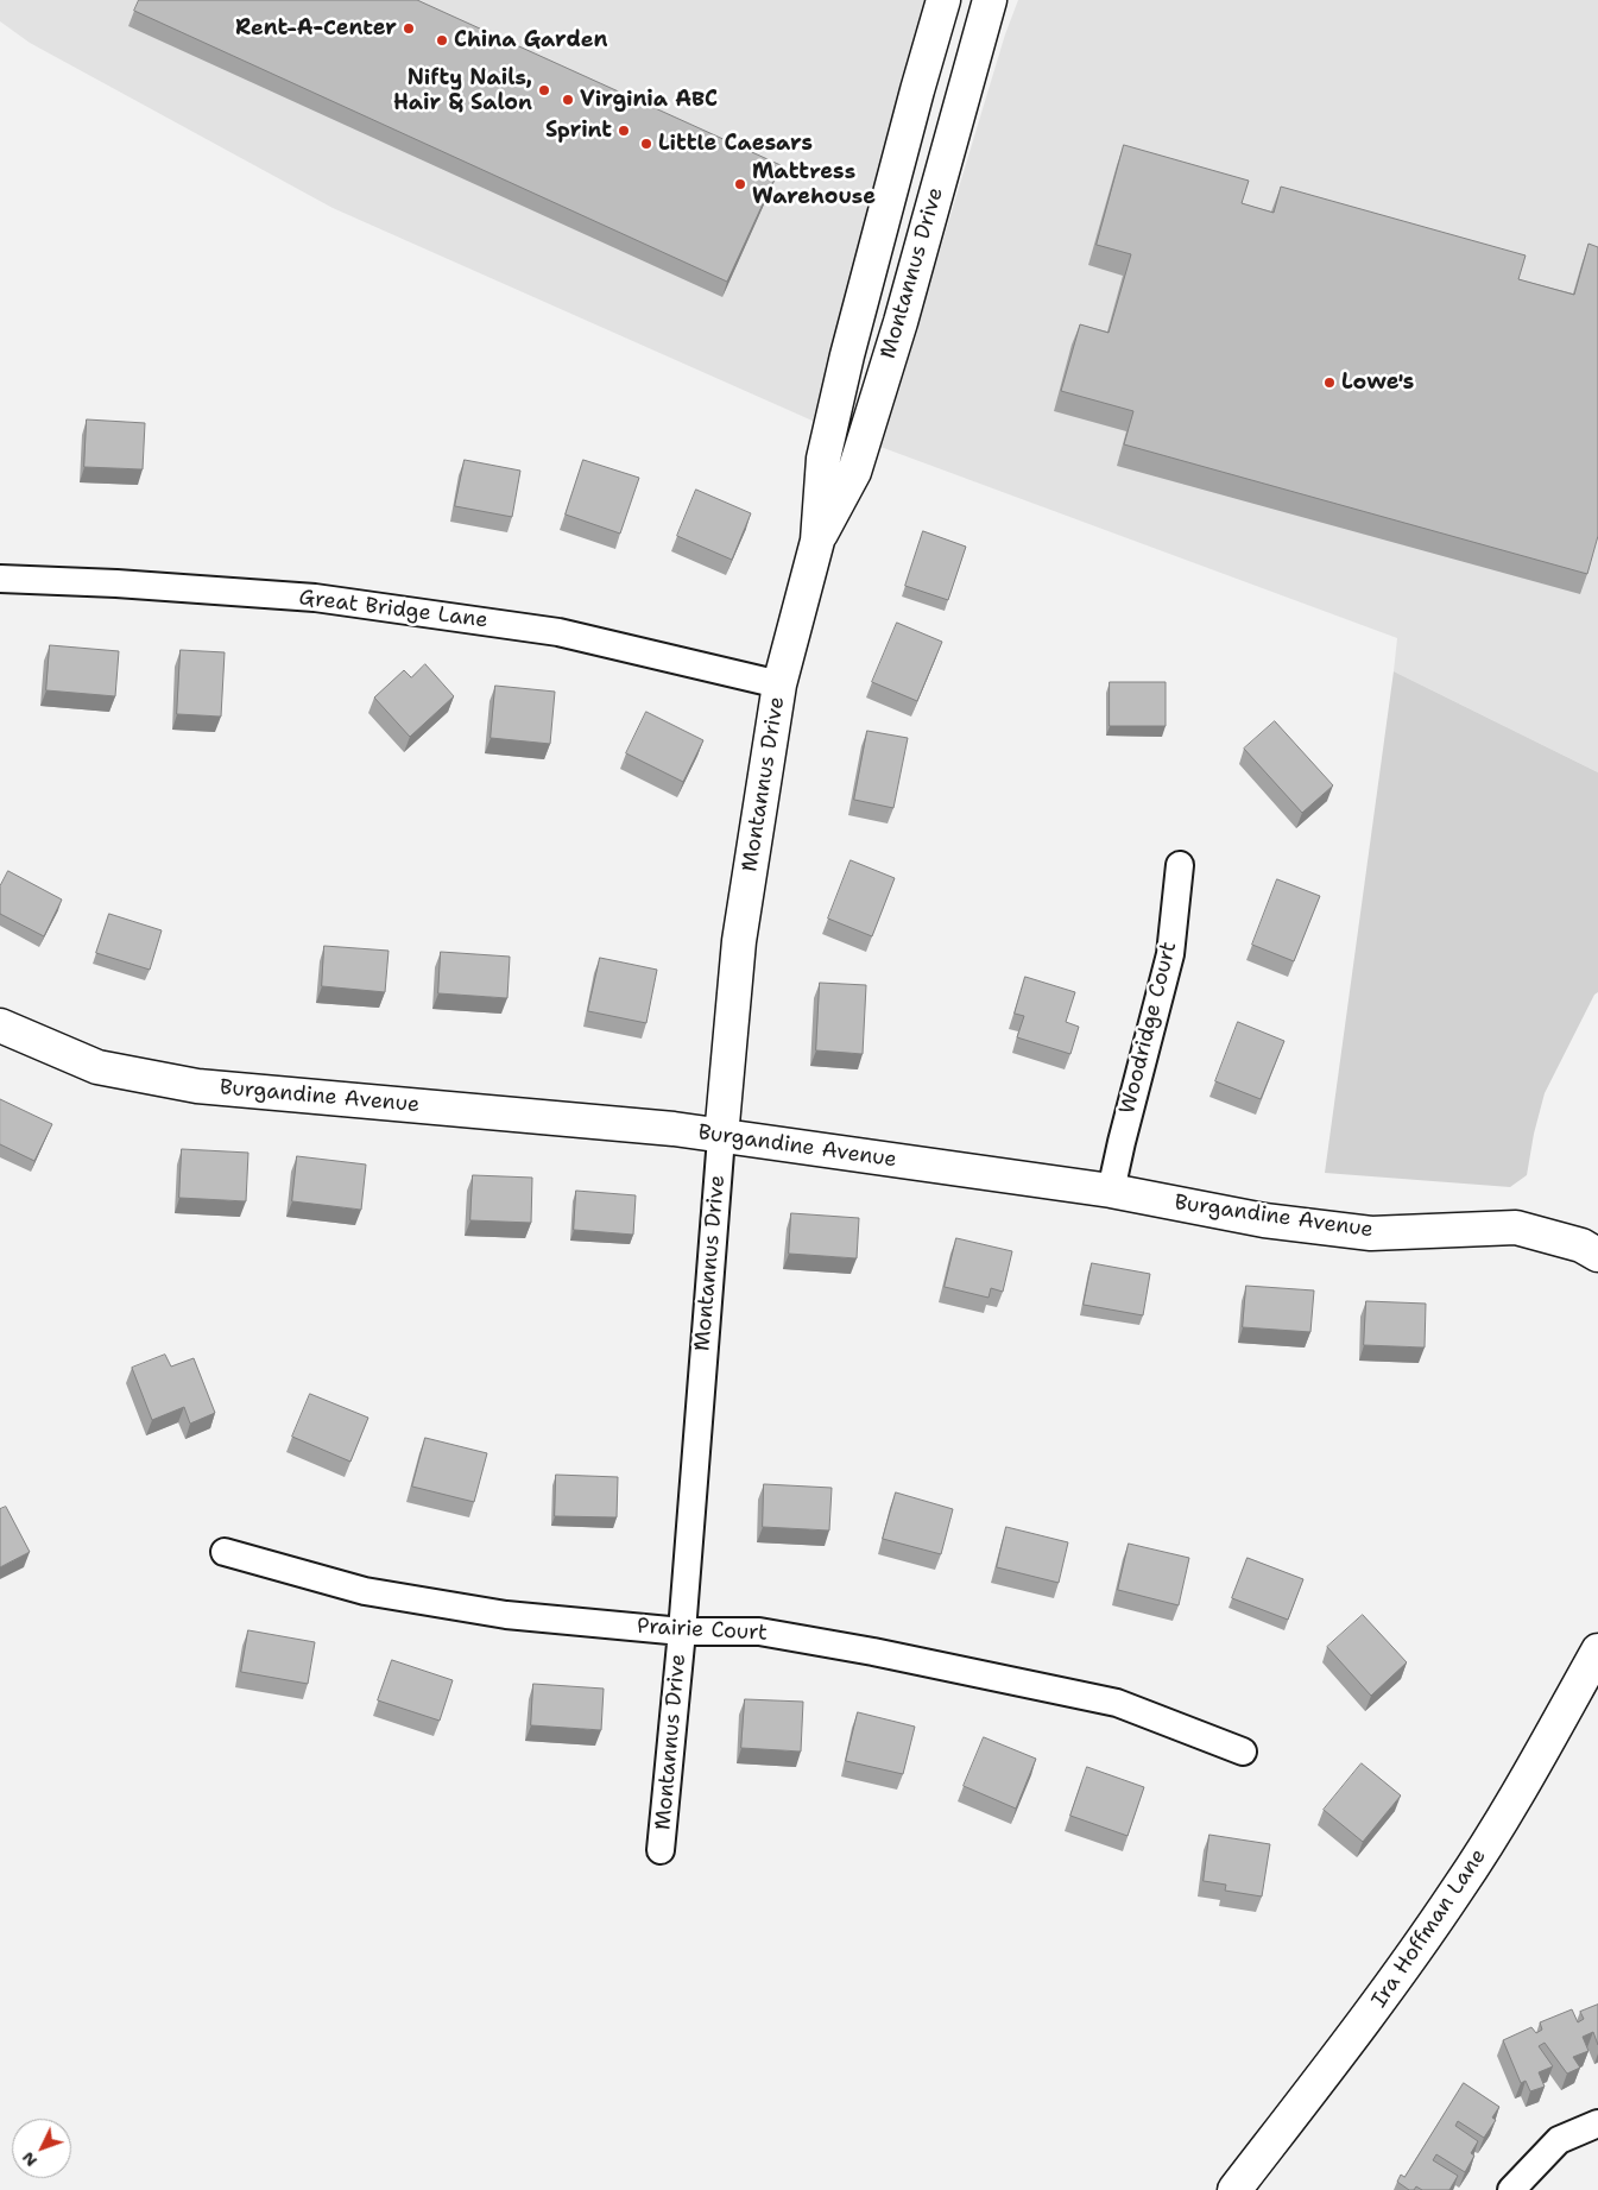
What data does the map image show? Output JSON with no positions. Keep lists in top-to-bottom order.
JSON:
{
  "streets": {
    "street": [
      "Montannus Drive",
      "Great Bridge Lane",
      "Woodridge Court",
      "Burgandine Avenue",
      "Prairie Court",
      "Ira Hoffman Lane"
    ]
  },
  "crossings": [
    ["Montannus Drive", "Great Bridge Lane"],
    ["Montannus Drive", "Burgandine Avenue"],
    ["Montannus Drive", "Prairie Court"],
    ["Woodridge Court", "Burgandine Avenue"]
  ],
  "places": [
    "Rent-A-Center",
    "China Garden",
    "Nifty Nails, Hair & Salon",
    "Virginia ABC",
    "Sprint",
    "Little Caesars",
    "Mattress Warehouse",
    "Lowe's"
  ],
  "north": "bottom left"
}
